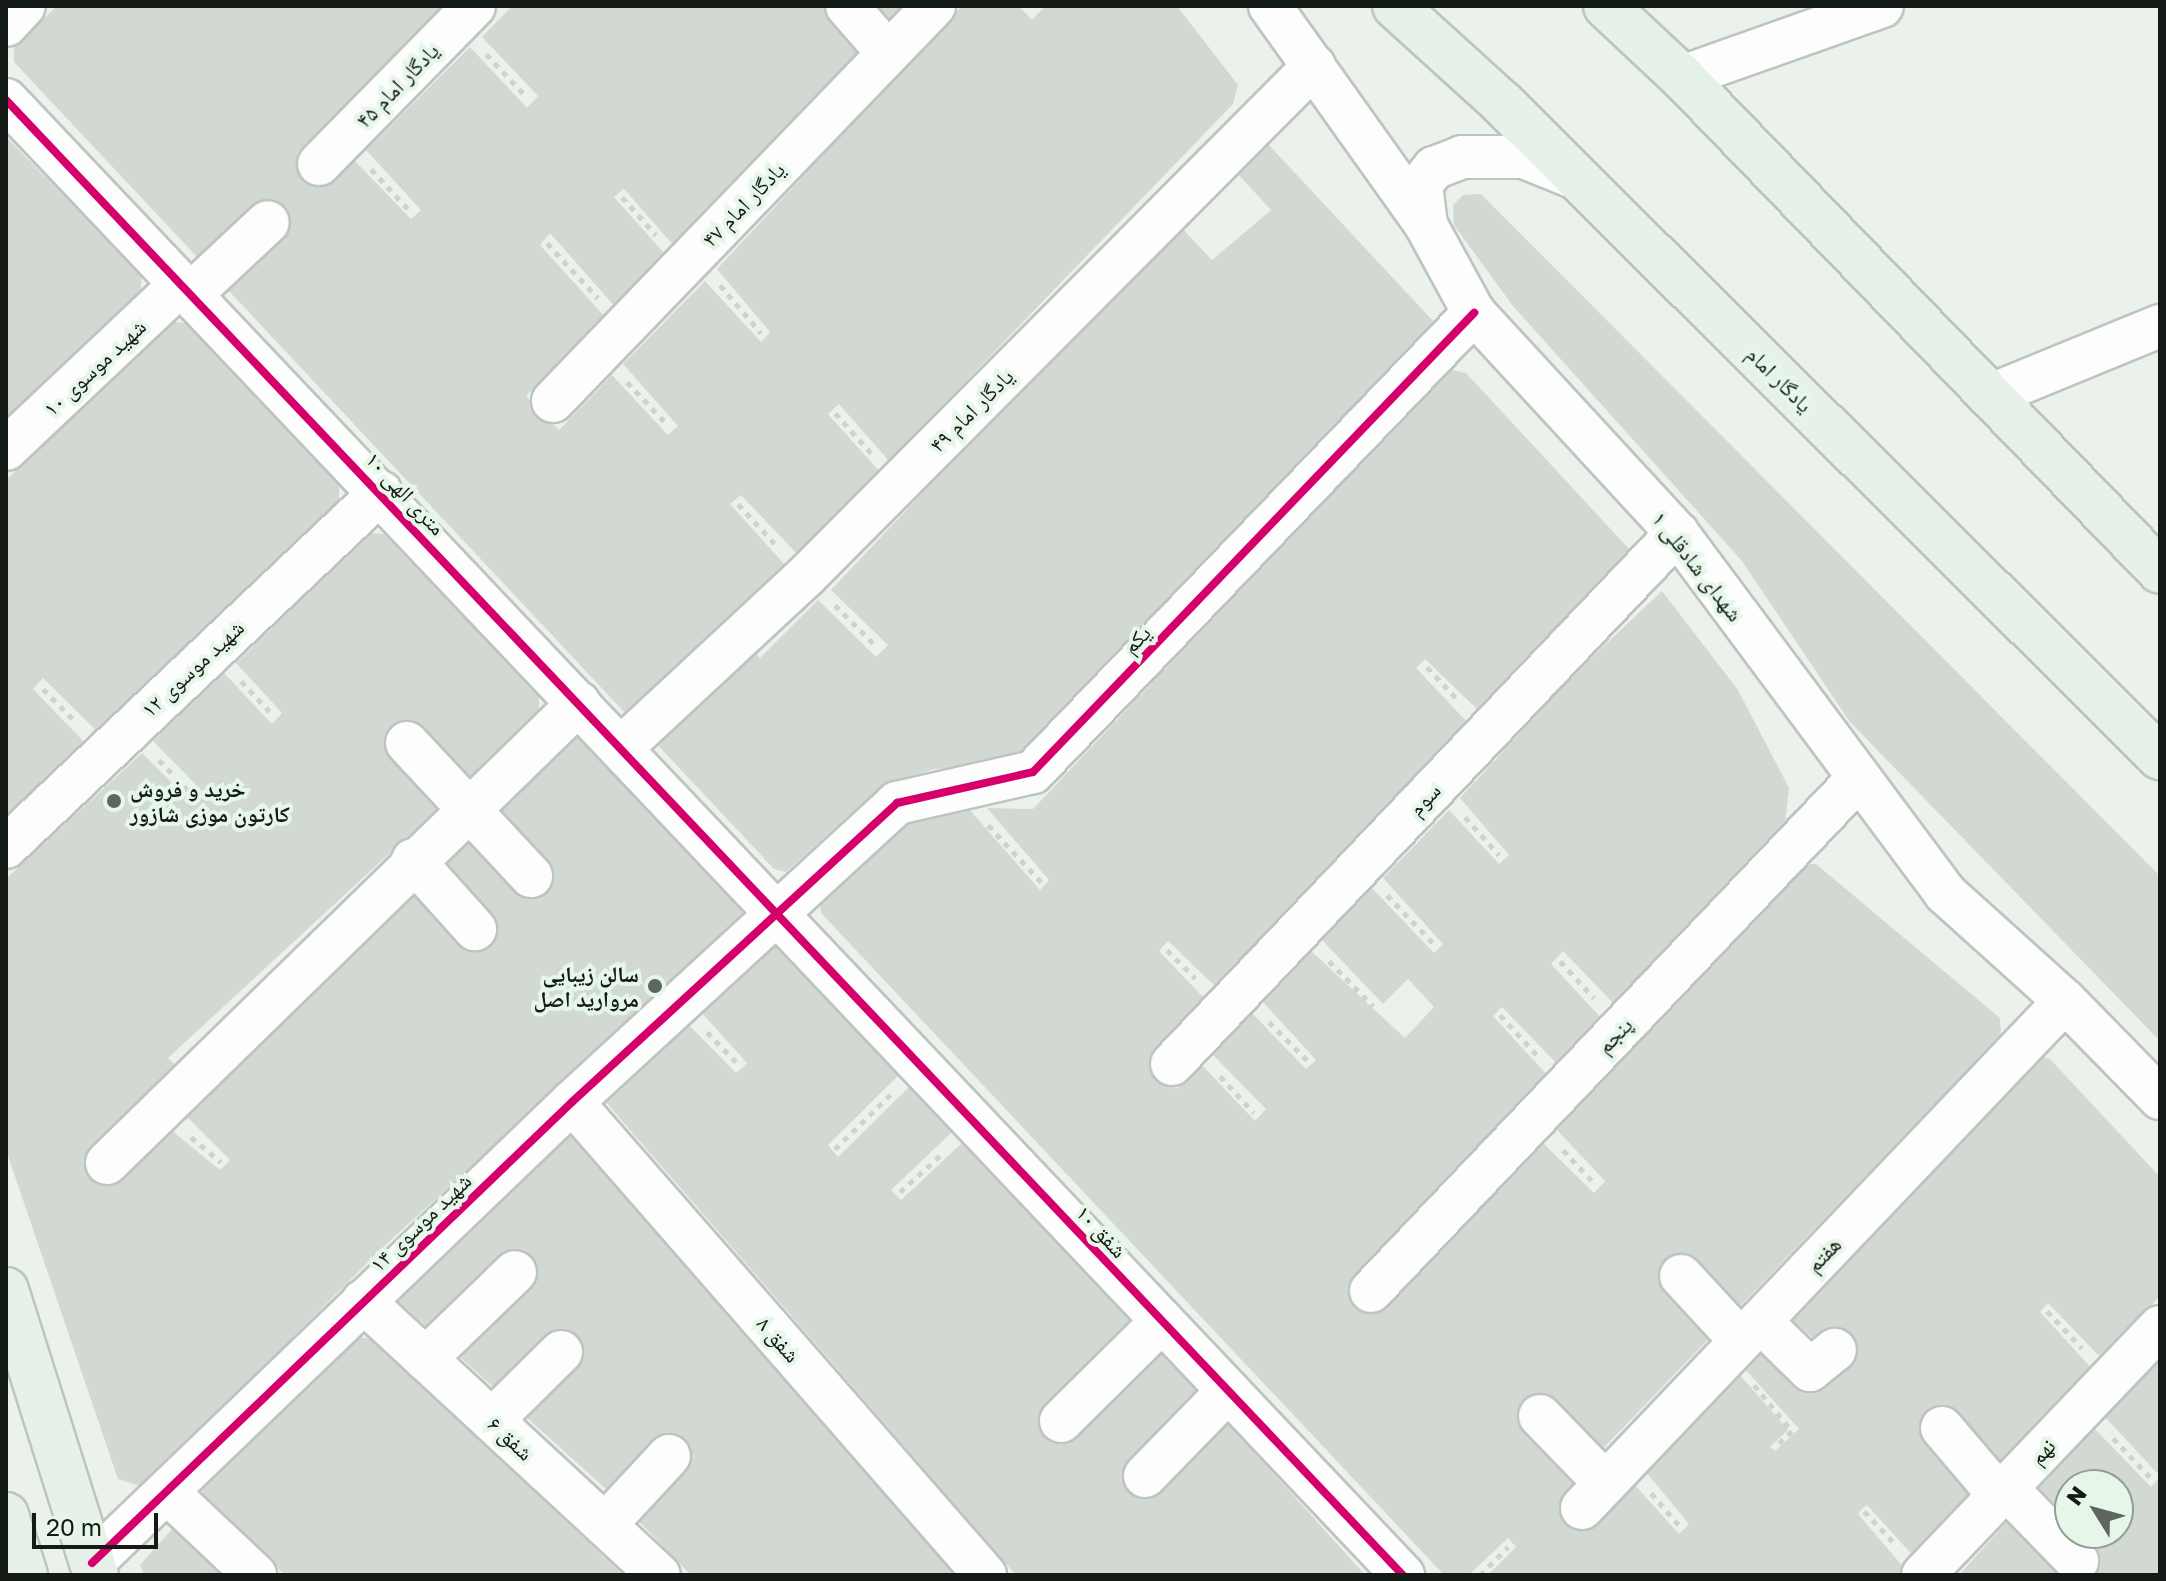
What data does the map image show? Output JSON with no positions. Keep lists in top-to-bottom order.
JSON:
{
  "streets": {
    "main road": ["یادگار امام"],
    "street": [
      "یادگار امام ۴۵",
      "یادگار امام ۴۷",
      "شهید موسوی ۱۰",
      "یادگار امام ۴۹",
      "۱۰ متری الهی",
      "شهدای شادقلی ۱",
      "یکم",
      "شهید موسوی ۱۲",
      "سوم",
      "پنجم",
      "شهید موسوی ۱۴",
      "شفق ۱۰",
      "هفتم",
      "شفق ۸",
      "شفق ۶",
      "نهم"
    ]
  },
  "crossings": [
    ["شهید موسوی ۱۰", "۱۰ متری الهی"],
    ["یادگار امام ۴۹", "۱۰ متری الهی"],
    ["یادگار امام ۴۹", "شهدای شادقلی ۱"],
    ["۱۰ متری الهی", "یکم"],
    ["۱۰ متری الهی", "شهید موسوی ۱۲"],
    ["۱۰ متری الهی", "شهید موسوی ۱۴"],
    ["۱۰ متری الهی", "شفق ۱۰"],
    ["شهدای شادقلی ۱", "یکم"],
    ["شهدای شادقلی ۱", "سوم"],
    ["شهدای شادقلی ۱", "پنجم"],
    ["شهدای شادقلی ۱", "هفتم"],
    ["یکم", "شهید موسوی ۱۴"],
    ["یکم", "شفق ۱۰"],
    ["شهید موسوی ۱۴", "شفق ۱۰"],
    ["شهید موسوی ۱۴", "شفق ۸"],
    ["شهید موسوی ۱۴", "شفق ۶"]
  ],
  "places": ["خرید و فروش کارتون موزی شازور", "سالن زیبایی مروارید اصل"],
  "scale_bar": "20 m",
  "north": "top left"
}
